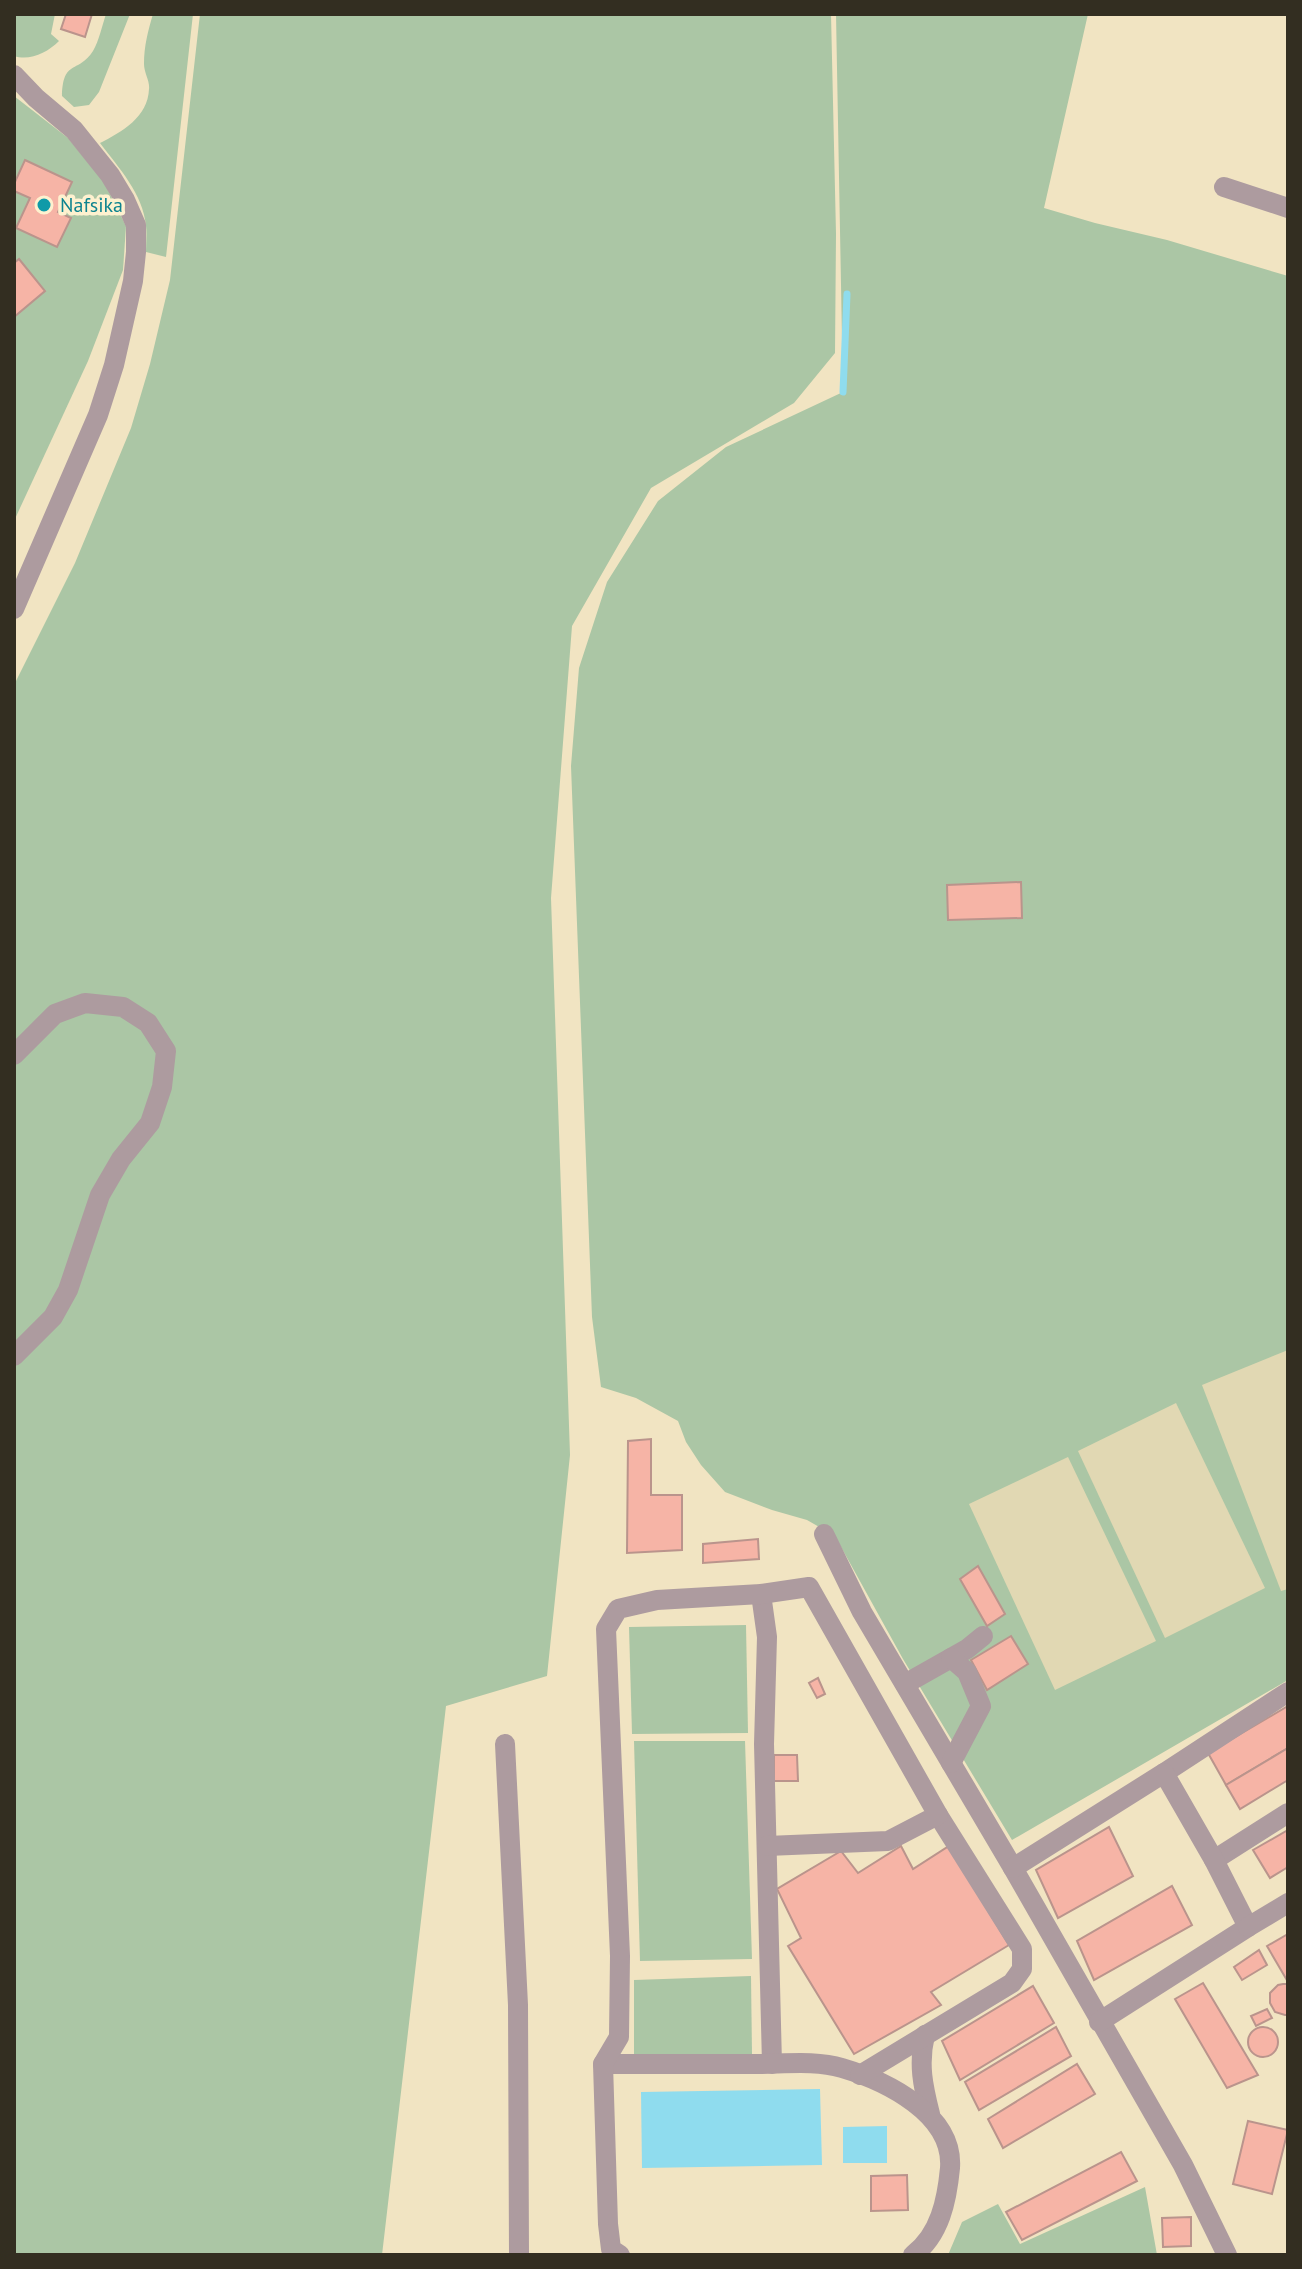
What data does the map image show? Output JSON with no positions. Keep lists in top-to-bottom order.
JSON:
{
  "places": ["Nafsika"]
}
